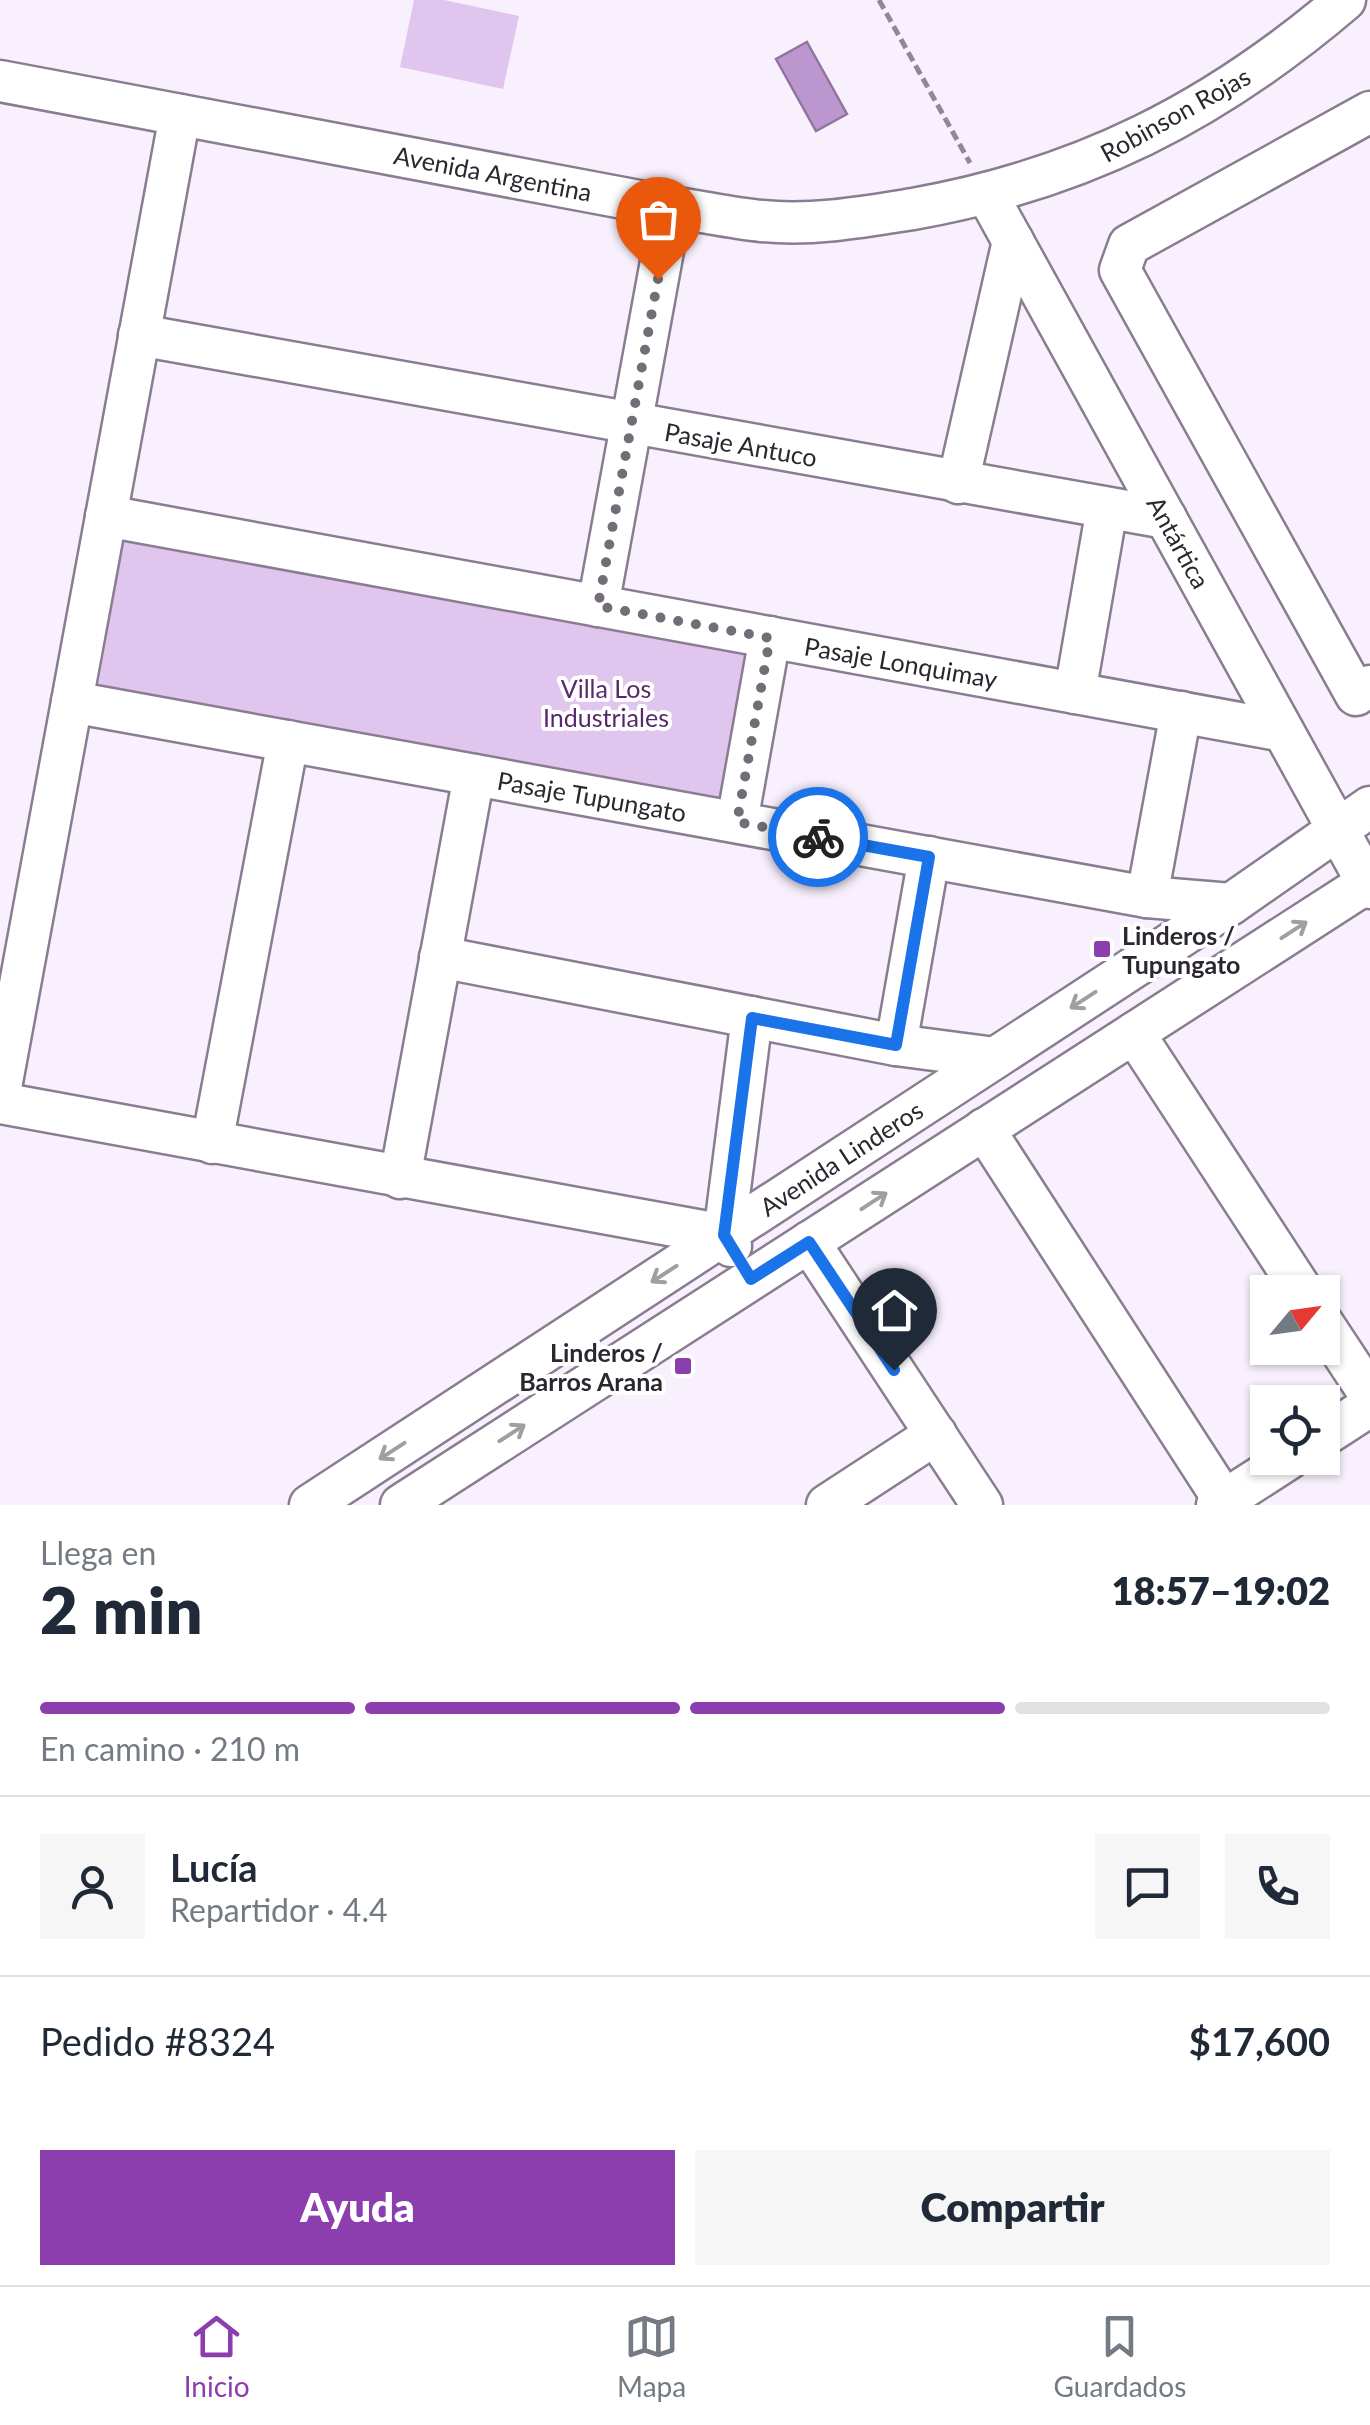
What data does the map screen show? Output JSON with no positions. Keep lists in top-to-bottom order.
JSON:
{
  "streets": {
    "street": [
      "Robinson Rojas",
      "Avenida Argentina",
      "Pasaje Antuco",
      "Antártica",
      "Pasaje Lonquimay",
      "Pasaje Tupungato",
      "Avenida Linderos"
    ]
  },
  "crossings": [
    ["Robinson Rojas", "Avenida Argentina"],
    ["Robinson Rojas", "Antártica"],
    ["Avenida Argentina", "Antártica"],
    ["Pasaje Antuco", "Antártica"],
    ["Antártica", "Pasaje Lonquimay"],
    ["Antártica", "Avenida Linderos"],
    ["Pasaje Tupungato", "Avenida Linderos"]
  ],
  "parks": ["Villa Los Industriales"],
  "places": {
    "transit": ["Linderos / Tupungato", "Linderos / Barros Arana"]
  },
  "north": "top right",
  "page": {
    "heading": ["2 min", "Llega en", "18:57–19:02"],
    "panel": [
      "Lucía",
      "Repartidor · 4.4",
      "Pedido #8324",
      "$17,600"
    ],
    "bar": "En camino · 210 m",
    "buttons": ["Ayuda", "Compartir"],
    "tabs": ["Inicio", "Mapa", "Guardados"]
  }
}
